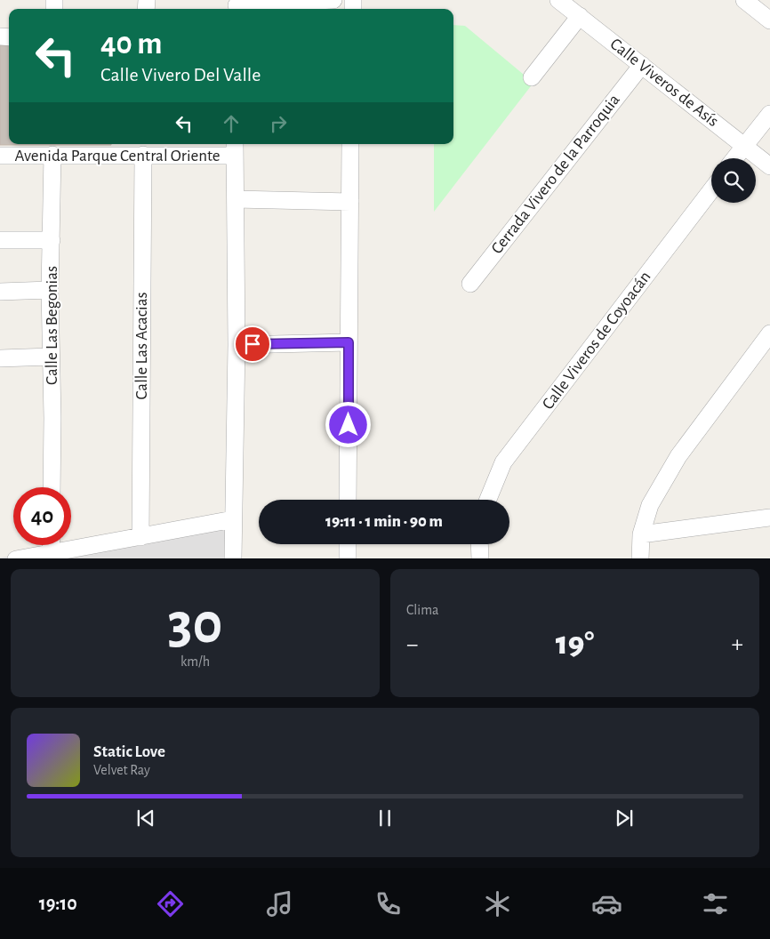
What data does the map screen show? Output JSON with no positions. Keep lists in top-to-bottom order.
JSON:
{
  "streets": {
    "street": [
      "Calle Viveros de Asís",
      "Avenida Parque Central Oriente",
      "Cerrada Vivero de la Parroquia",
      "Calle Las Begonias",
      "Calle Viveros de Coyoacán",
      "Calle Las Acacias"
    ]
  },
  "crossings": [
    ["Calle Viveros de Asís", "Cerrada Vivero de la Parroquia"],
    ["Avenida Parque Central Oriente", "Calle Las Begonias"],
    ["Avenida Parque Central Oriente", "Calle Las Acacias"]
  ],
  "page": {
    "turn": ["40 m", "Calle Vivero Del Valle"],
    "limit": "40",
    "trip": "19:11 · 1 min · 90 m",
    "tile": [
      ["30", "km/h"],
      "Clima"
    ],
    "heat": ["−", "19°", "+"],
    "song": ["Static Love", "Velvet Ray"],
    "tabs": "19:10"
  }
}
